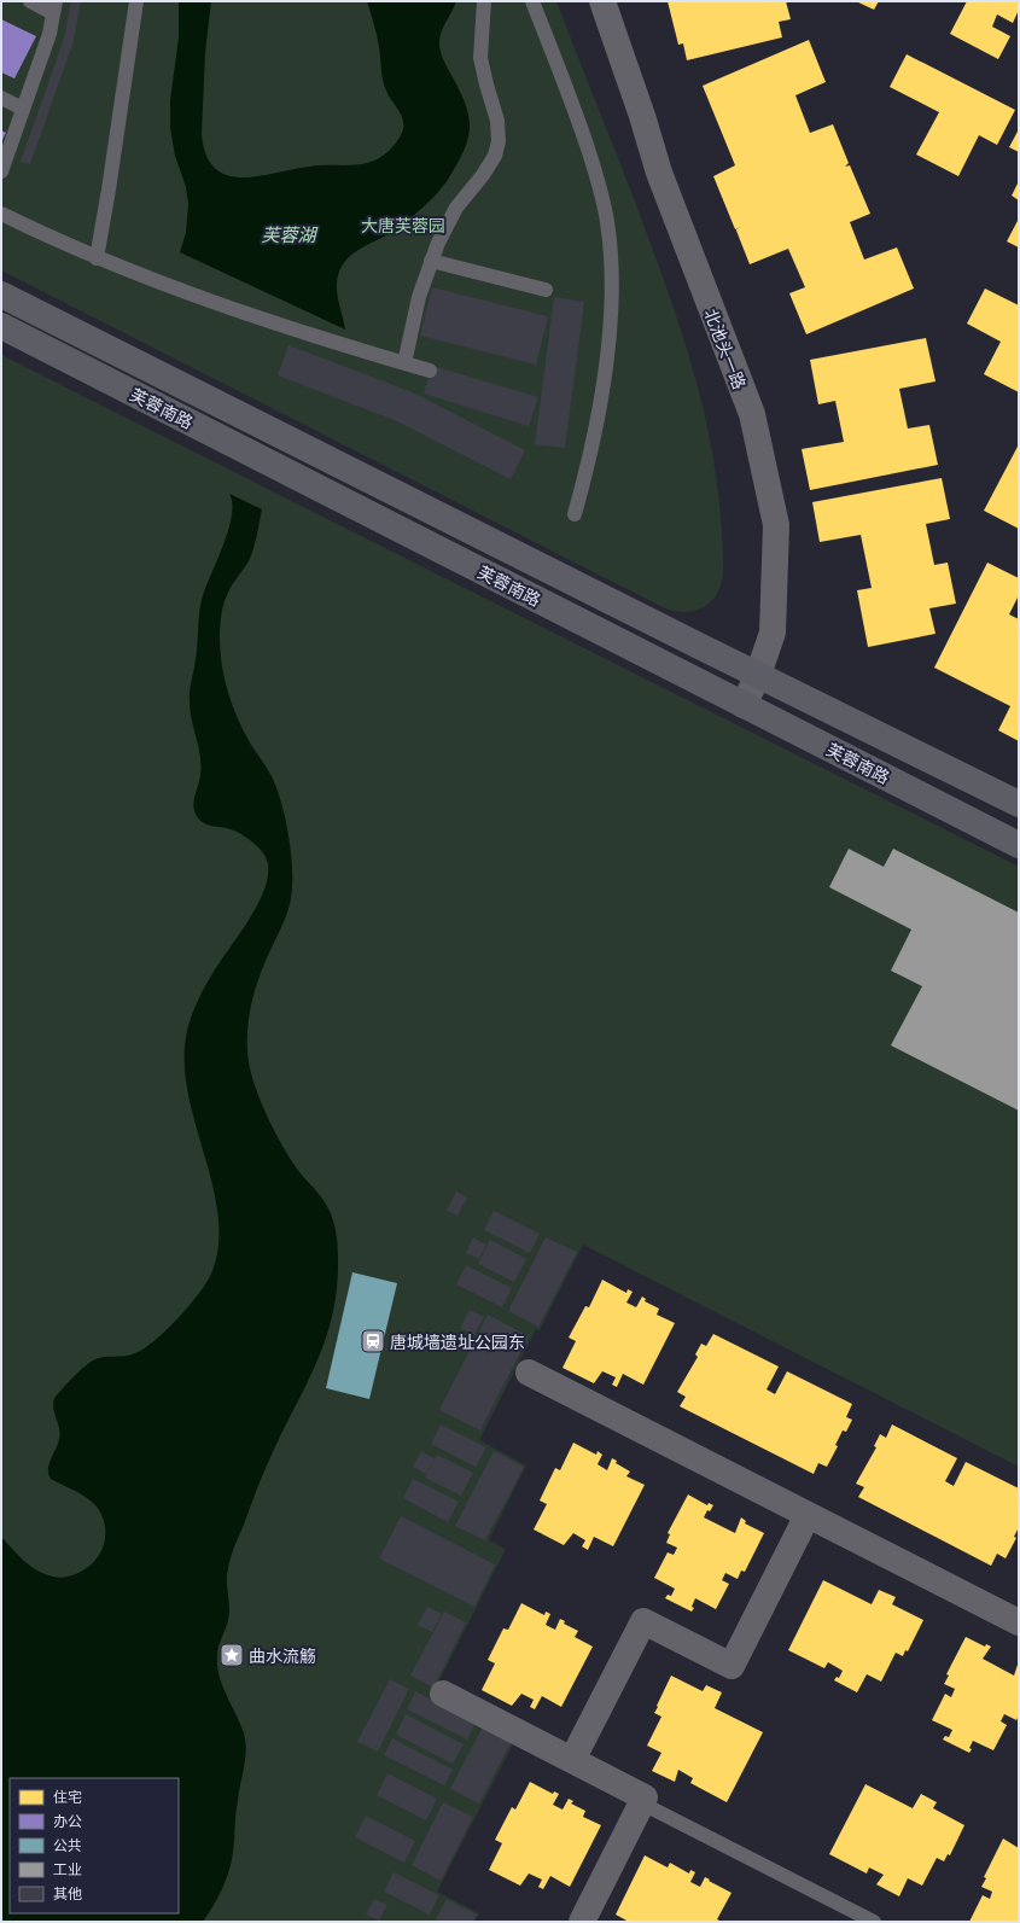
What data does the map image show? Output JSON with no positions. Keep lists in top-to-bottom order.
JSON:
{
  "streets": {
    "main road": ["芙蓉南路"],
    "street": ["北池头一路"]
  },
  "crossings": [
    ["北池头一路", "芙蓉南路"]
  ],
  "water": ["芙蓉湖"],
  "parks": ["大唐芙蓉园"],
  "places": {
    "station": ["唐城墙遗址公园东"],
    "place": ["曲水流觞"]
  },
  "legend": [
    "住宅",
    "办公",
    "公共",
    "工业",
    "其他"
  ]
}
